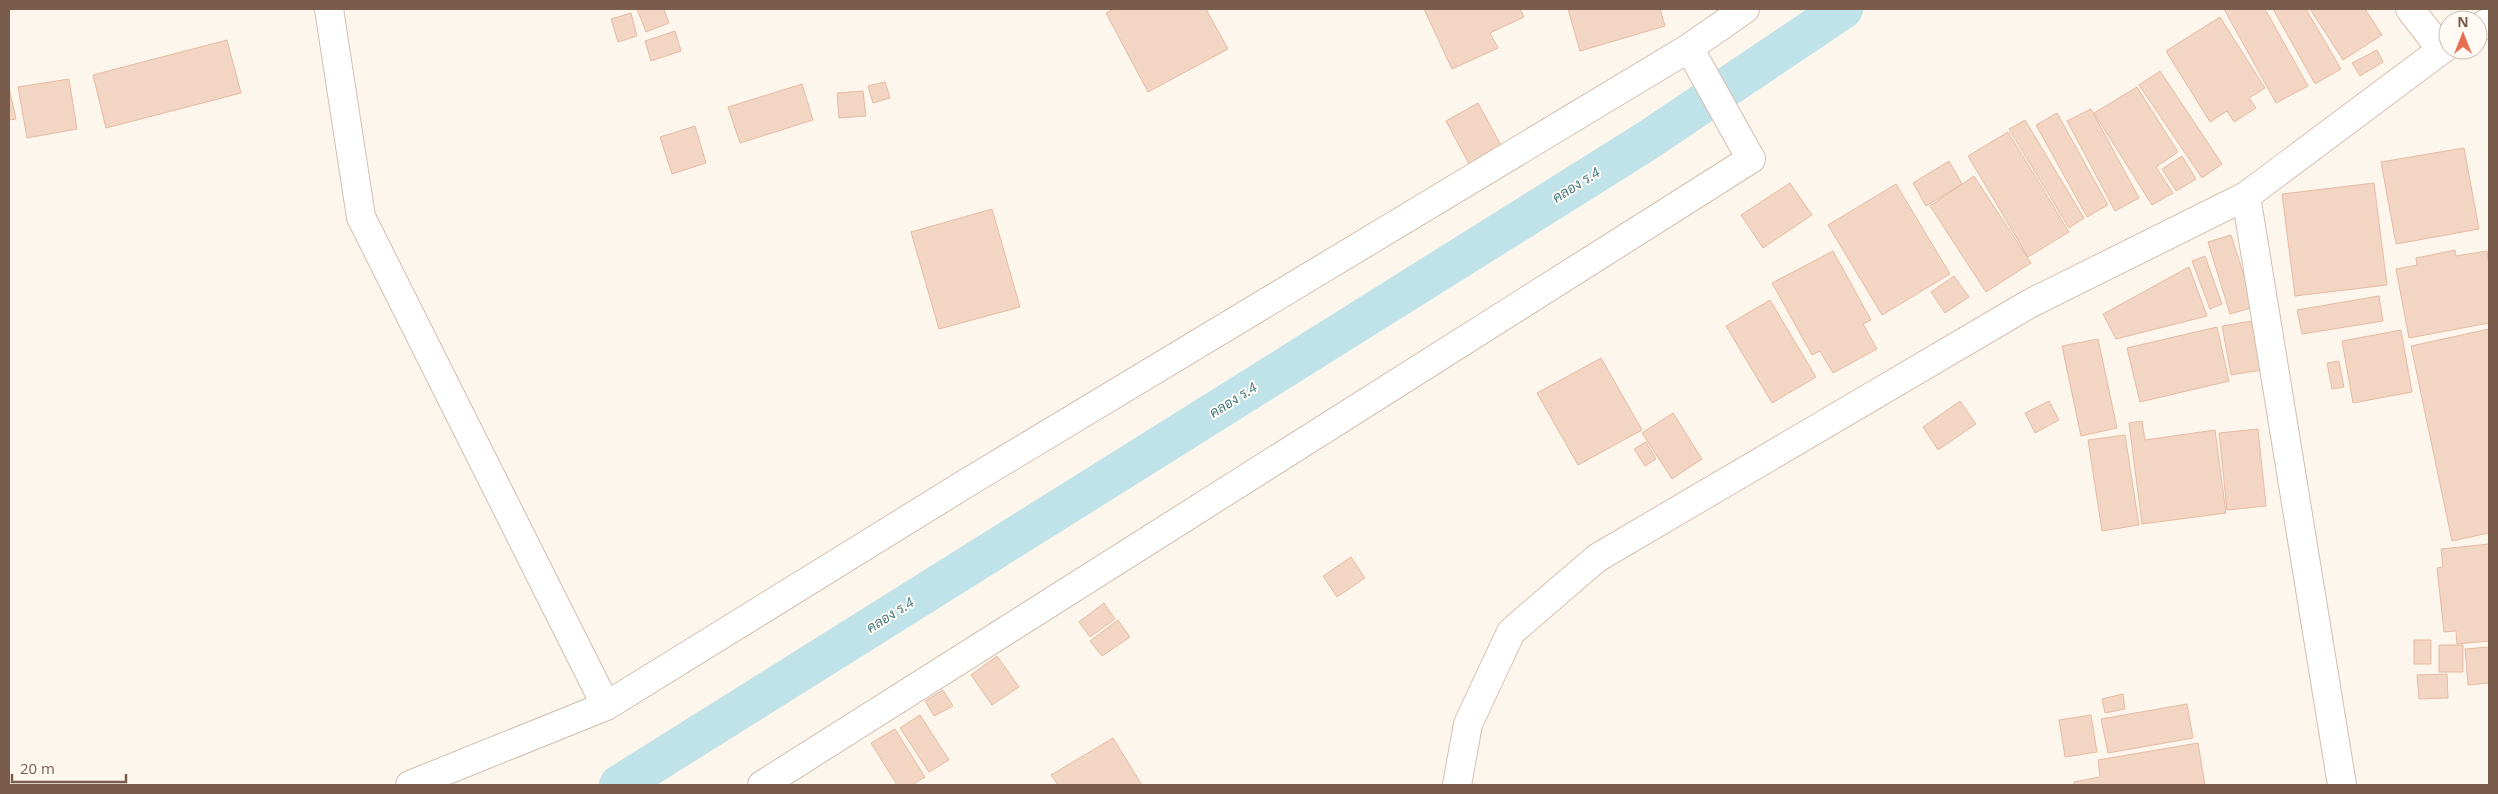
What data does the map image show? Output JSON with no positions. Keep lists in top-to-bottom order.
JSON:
{
  "water": ["คลอง ร.4"],
  "scale_bar": "20 m",
  "north": "top"
}
